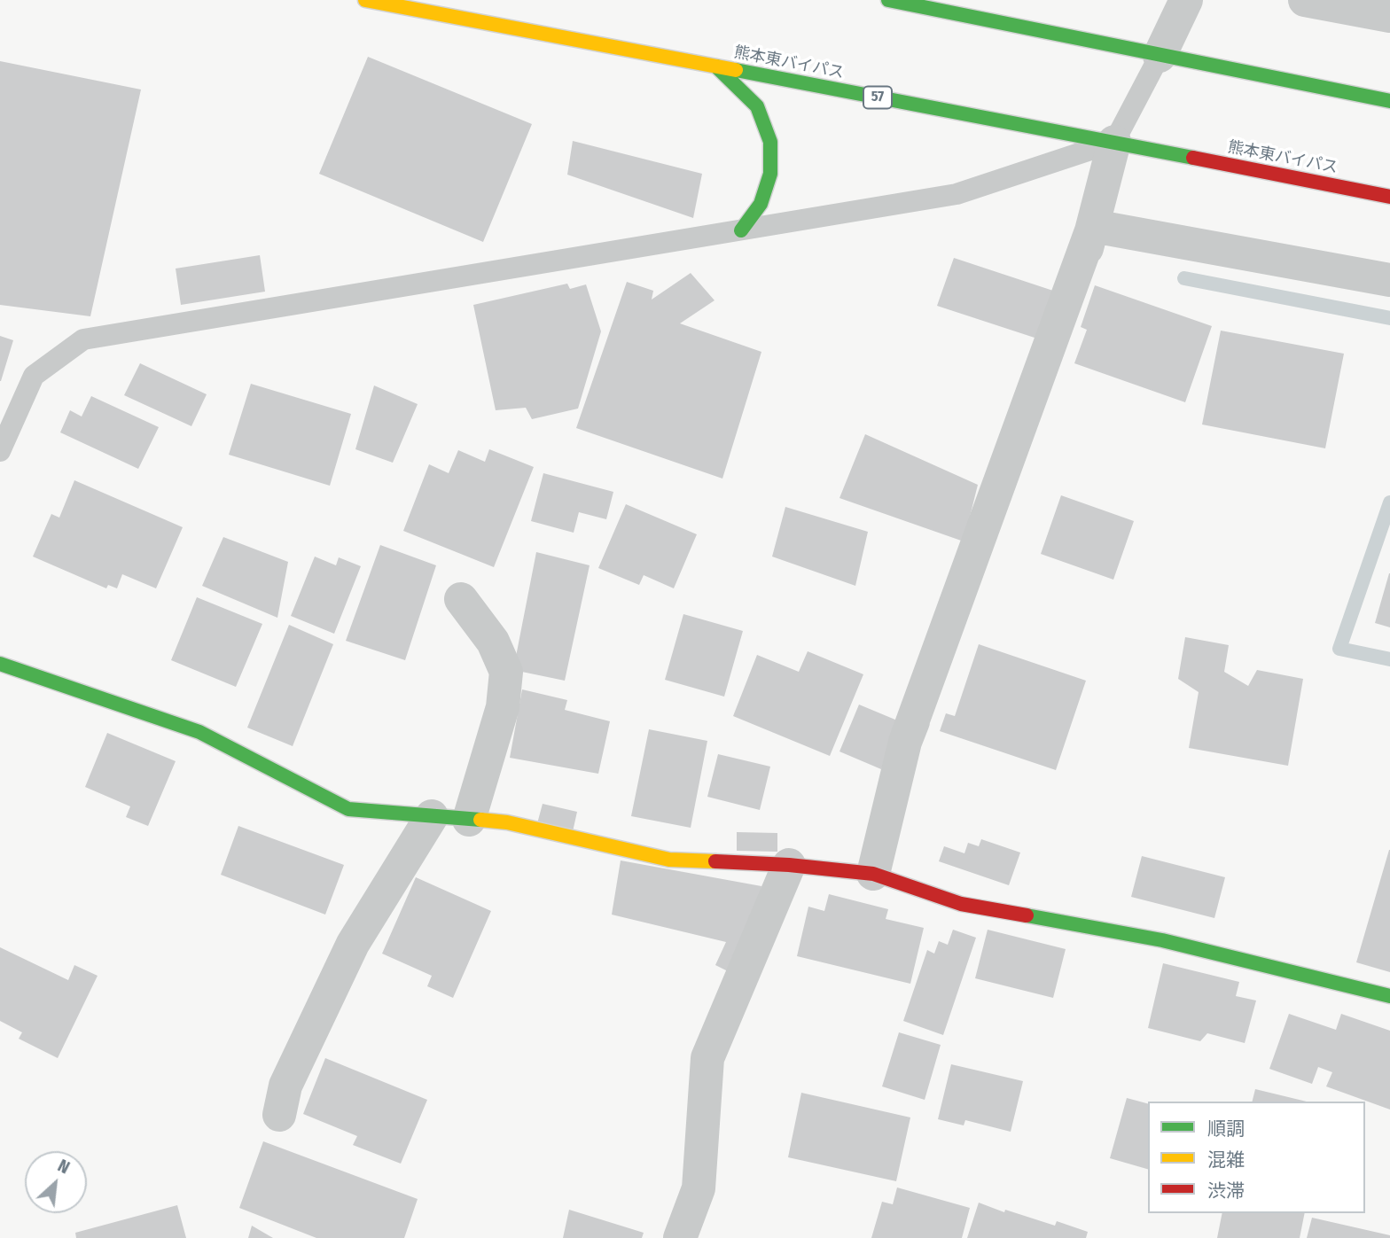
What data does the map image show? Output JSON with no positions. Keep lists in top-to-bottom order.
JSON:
{
  "streets": {
    "main road": ["熊本東バイパス", "57"]
  },
  "legend": ["順調", "混雑", "渋滞"],
  "north": "top right"
}
